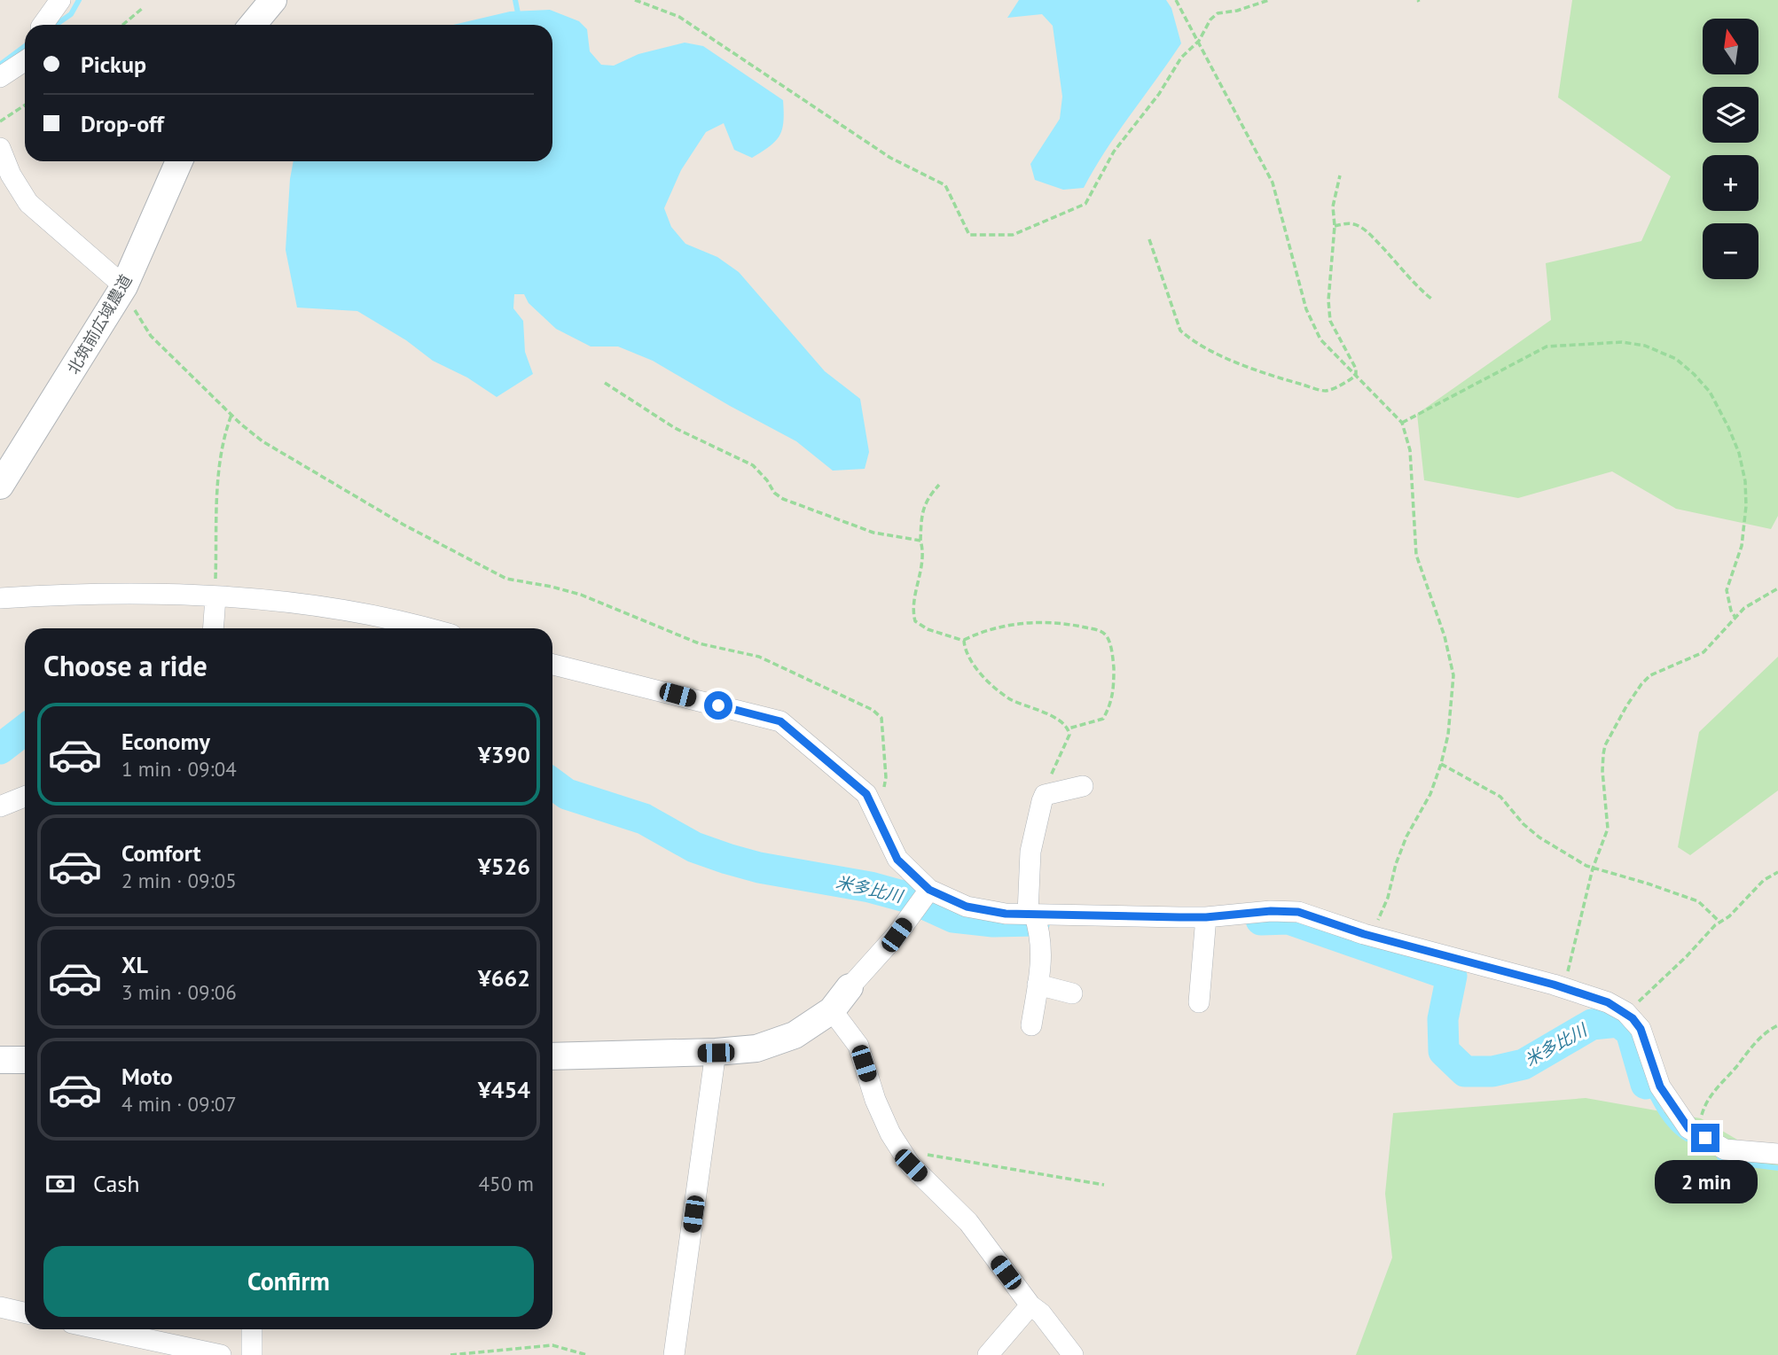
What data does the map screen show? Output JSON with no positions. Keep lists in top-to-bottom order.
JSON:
{
  "streets": {
    "street": ["北筑前広域農道"]
  },
  "water": ["米多比川"],
  "north": "top",
  "page": {
    "map_buttons": ["+", "−"],
    "banner": ["Pickup", "Drop-off"],
    "heading": "Choose a ride",
    "list": [
      {
        "name": "Economy",
        "note": "1 min · 09:04",
        "value": "¥390"
      },
      {
        "name": "Comfort",
        "note": "2 min · 09:05",
        "value": "¥526"
      },
      {
        "name": "XL",
        "note": "3 min · 09:06",
        "value": "¥662"
      },
      {
        "name": "Moto",
        "note": "4 min · 09:07",
        "value": "¥454"
      }
    ],
    "pay": ["Cash", "450 m"],
    "bubble": "2 min",
    "buttons": "Confirm"
  }
}
